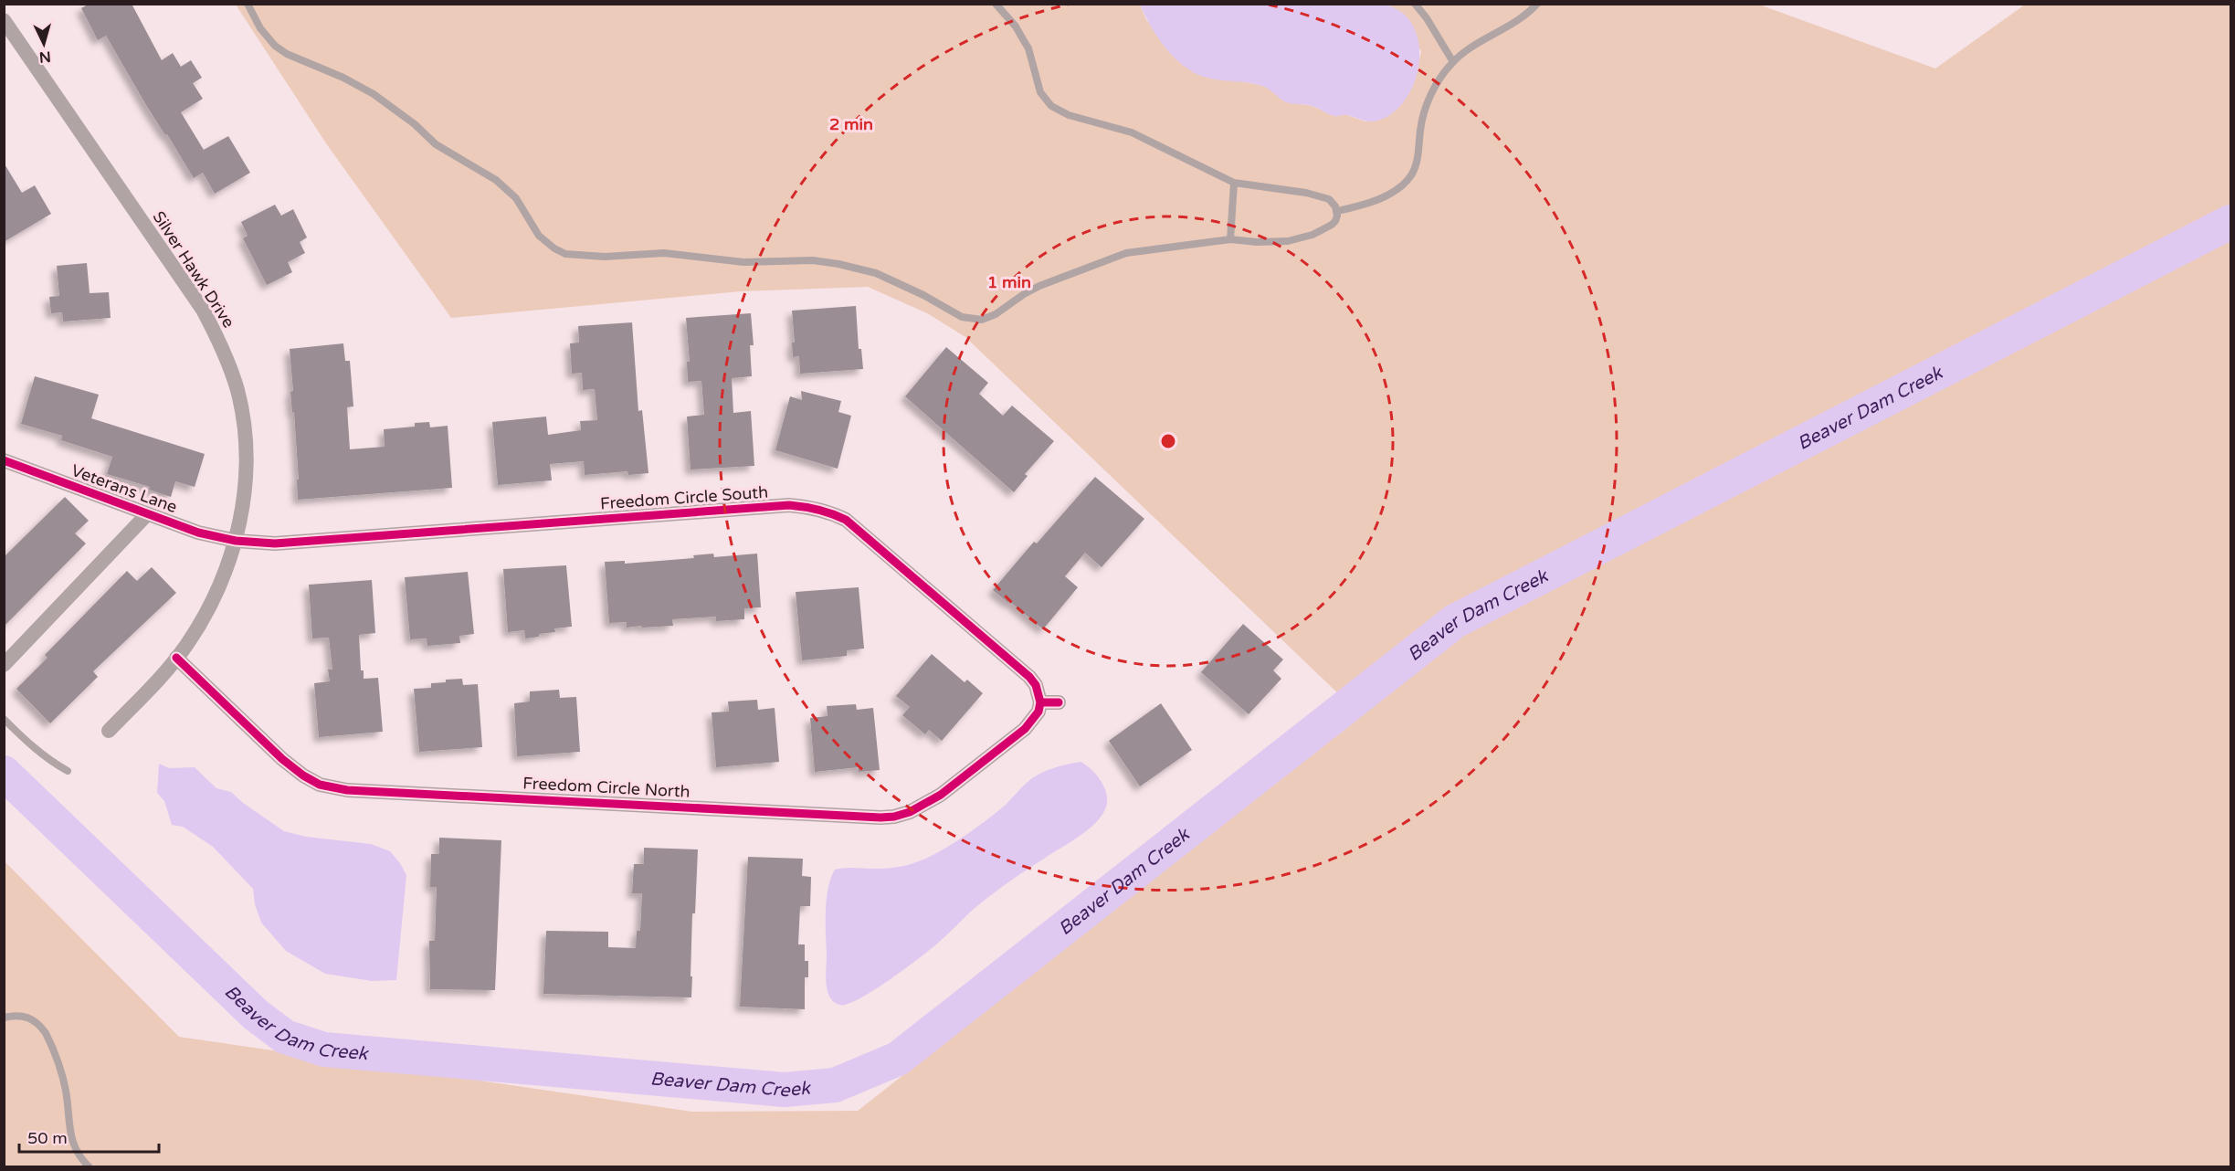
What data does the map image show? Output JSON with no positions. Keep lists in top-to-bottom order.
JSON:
{
  "streets": {
    "street": [
      "Silver Hawk Drive",
      "Veterans Lane",
      "Freedom Circle South",
      "Freedom Circle North"
    ]
  },
  "crossings": [
    ["Silver Hawk Drive", "Veterans Lane"],
    ["Silver Hawk Drive", "Freedom Circle South"],
    ["Silver Hawk Drive", "Freedom Circle North"],
    ["Veterans Lane", "Freedom Circle South"],
    ["Freedom Circle South", "Freedom Circle North"]
  ],
  "water": ["Beaver Dam Creek"],
  "scale_bar": "50 m",
  "north": "bottom",
  "rings": ["2 min", "1 min"]
}
